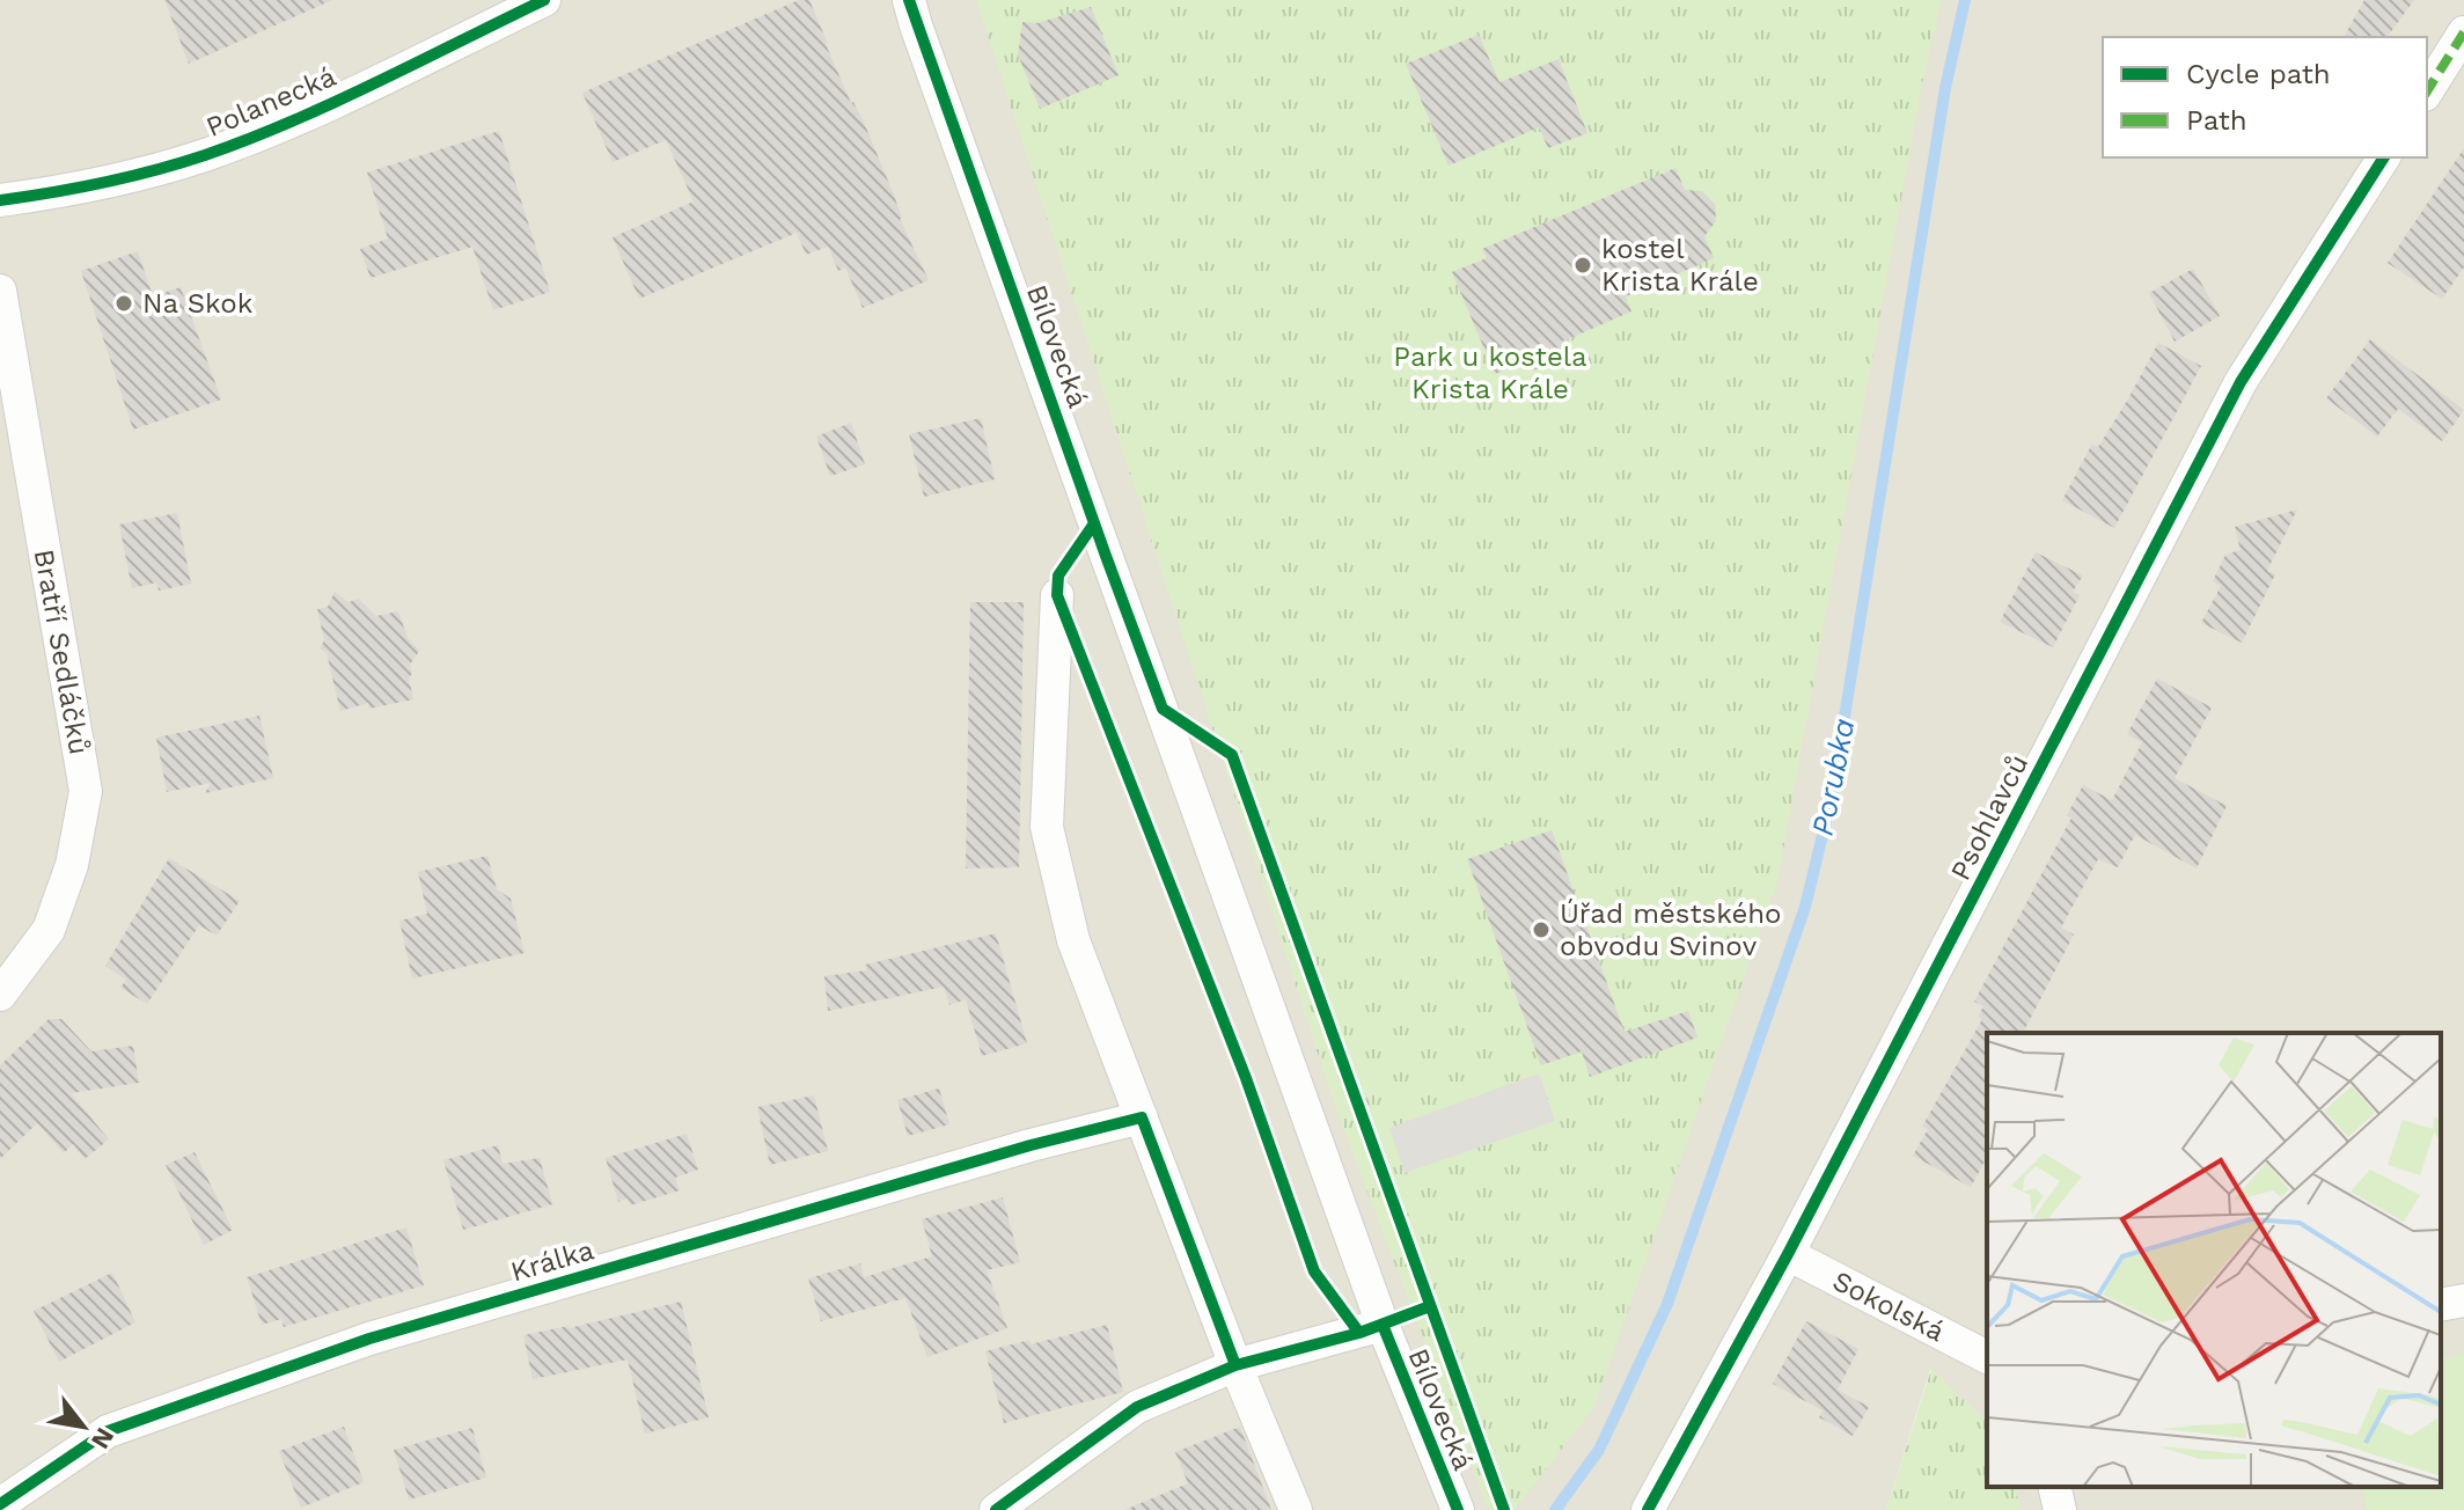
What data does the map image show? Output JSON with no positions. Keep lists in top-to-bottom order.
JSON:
{
  "streets": {
    "street": [
      "Polanecká",
      "Bílovecká",
      "Bratří Sedláčků",
      "Psohlavců",
      "Králka",
      "Sokolská"
    ]
  },
  "crossings": [
    ["Psohlavců", "Sokolská"]
  ],
  "water": ["Porubka"],
  "parks": ["Park u kostela Krista Krále"],
  "places": ["kostel Krista Krále", "Na Skok", "Úřad městského obvodu Svinov"],
  "legend": ["Cycle path", "Path"],
  "north": "bottom right"
}
